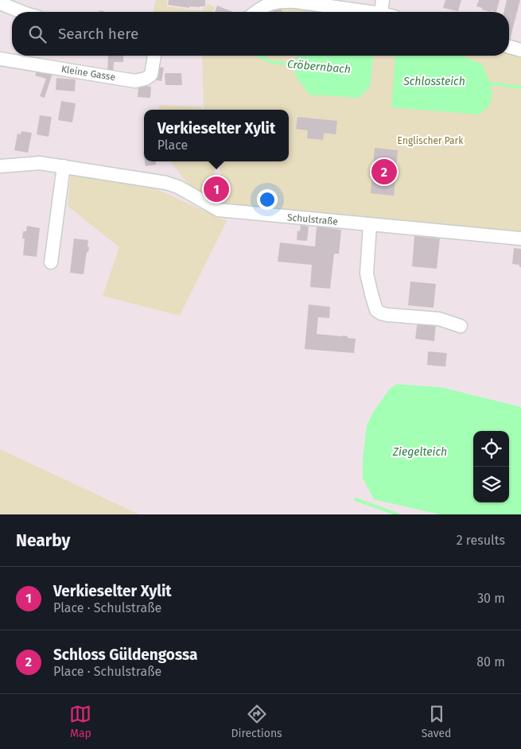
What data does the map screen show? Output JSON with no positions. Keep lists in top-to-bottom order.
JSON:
{
  "streets": {
    "street": ["Kleine Gasse", "Schulstraße"]
  },
  "water": ["Cröbernbach", "Schlossteich", "Ziegelteich"],
  "parks": ["Englischer Park"],
  "page": {
    "search": "Search here",
    "popup": ["Verkieselter Xylit", "Place"],
    "pins": ["2", "1"],
    "heading": ["Nearby", "2 results"],
    "list": [
      {
        "mark": "1",
        "name": "Verkieselter Xylit",
        "note": "Place · Schulstraße",
        "value": "30 m"
      },
      {
        "mark": "2",
        "name": "Schloss Güldengossa",
        "note": "Place · Schulstraße",
        "value": "80 m"
      }
    ],
    "nav": ["Map", "Directions", "Saved"]
  }
}
